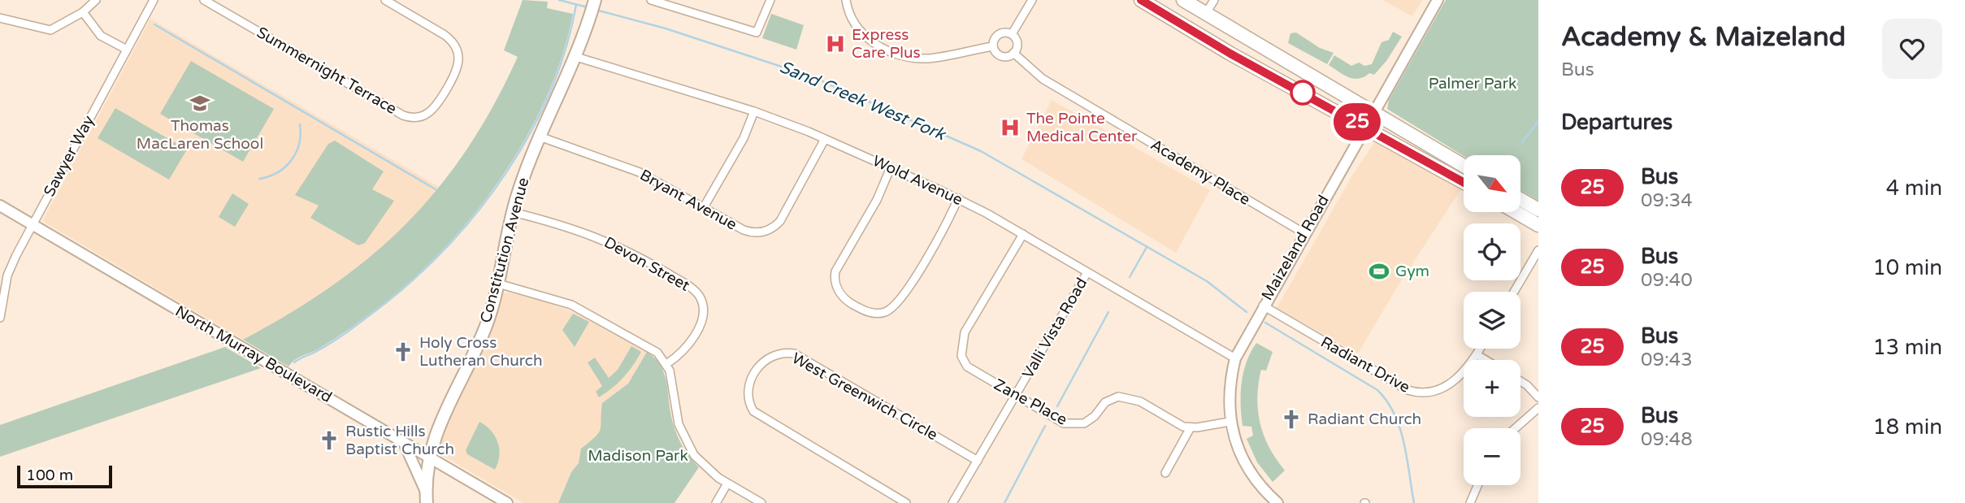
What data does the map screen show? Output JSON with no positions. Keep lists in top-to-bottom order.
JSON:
{
  "streets": {
    "main road": ["Maizeland Road", "Constitution Avenue", "North Murray Boulevard"],
    "street": [
      "Summernight Terrace",
      "Sawyer Way",
      "Academy Place",
      "Wold Avenue",
      "Bryant Avenue",
      "Devon Street",
      "Valli Vista Road",
      "Radiant Drive",
      "West Greenwich Circle",
      "Zane Place"
    ]
  },
  "crossings": [
    ["Sawyer Way", "North Murray Boulevard"],
    ["Academy Place", "Maizeland Road"],
    ["Wold Avenue", "Bryant Avenue"],
    ["Wold Avenue", "Maizeland Road"],
    ["Wold Avenue", "Constitution Avenue"],
    ["Wold Avenue", "Valli Vista Road"],
    ["Wold Avenue", "Zane Place"],
    ["Bryant Avenue", "Constitution Avenue"],
    ["Maizeland Road", "Radiant Drive"],
    ["Constitution Avenue", "Devon Street"],
    ["Constitution Avenue", "North Murray Boulevard"],
    ["Valli Vista Road", "West Greenwich Circle"],
    ["Valli Vista Road", "Zane Place"]
  ],
  "water": ["Sand Creek West Fork"],
  "parks": ["Palmer Park", "Madison Park"],
  "places": {
    "hospital": ["Express Care Plus", "The Pointe Medical Center"],
    "school or university": ["Thomas MacLaren School"],
    "sports": ["Gym"],
    "church": ["Holy Cross Lutheran Church", "Radiant Church", "Rustic Hills Baptist Church"]
  },
  "lines": ["bus line 25"],
  "scale_bar": "100 m",
  "north": "bottom right",
  "page": {
    "on_map": "25",
    "heading": [
      ["Academy & Maizeland", "Bus"],
      "Departures"
    ],
    "list": [
      {
        "mark": "25",
        "name": "Bus",
        "note": "09:34",
        "value": "4 min"
      },
      {
        "mark": "25",
        "name": "Bus",
        "note": "09:40",
        "value": "10 min"
      },
      {
        "mark": "25",
        "name": "Bus",
        "note": "09:43",
        "value": "13 min"
      },
      {
        "mark": "25",
        "name": "Bus",
        "note": "09:48",
        "value": "18 min"
      }
    ],
    "map_buttons": ["+", "−"],
    "scale": "100 m"
  }
}
